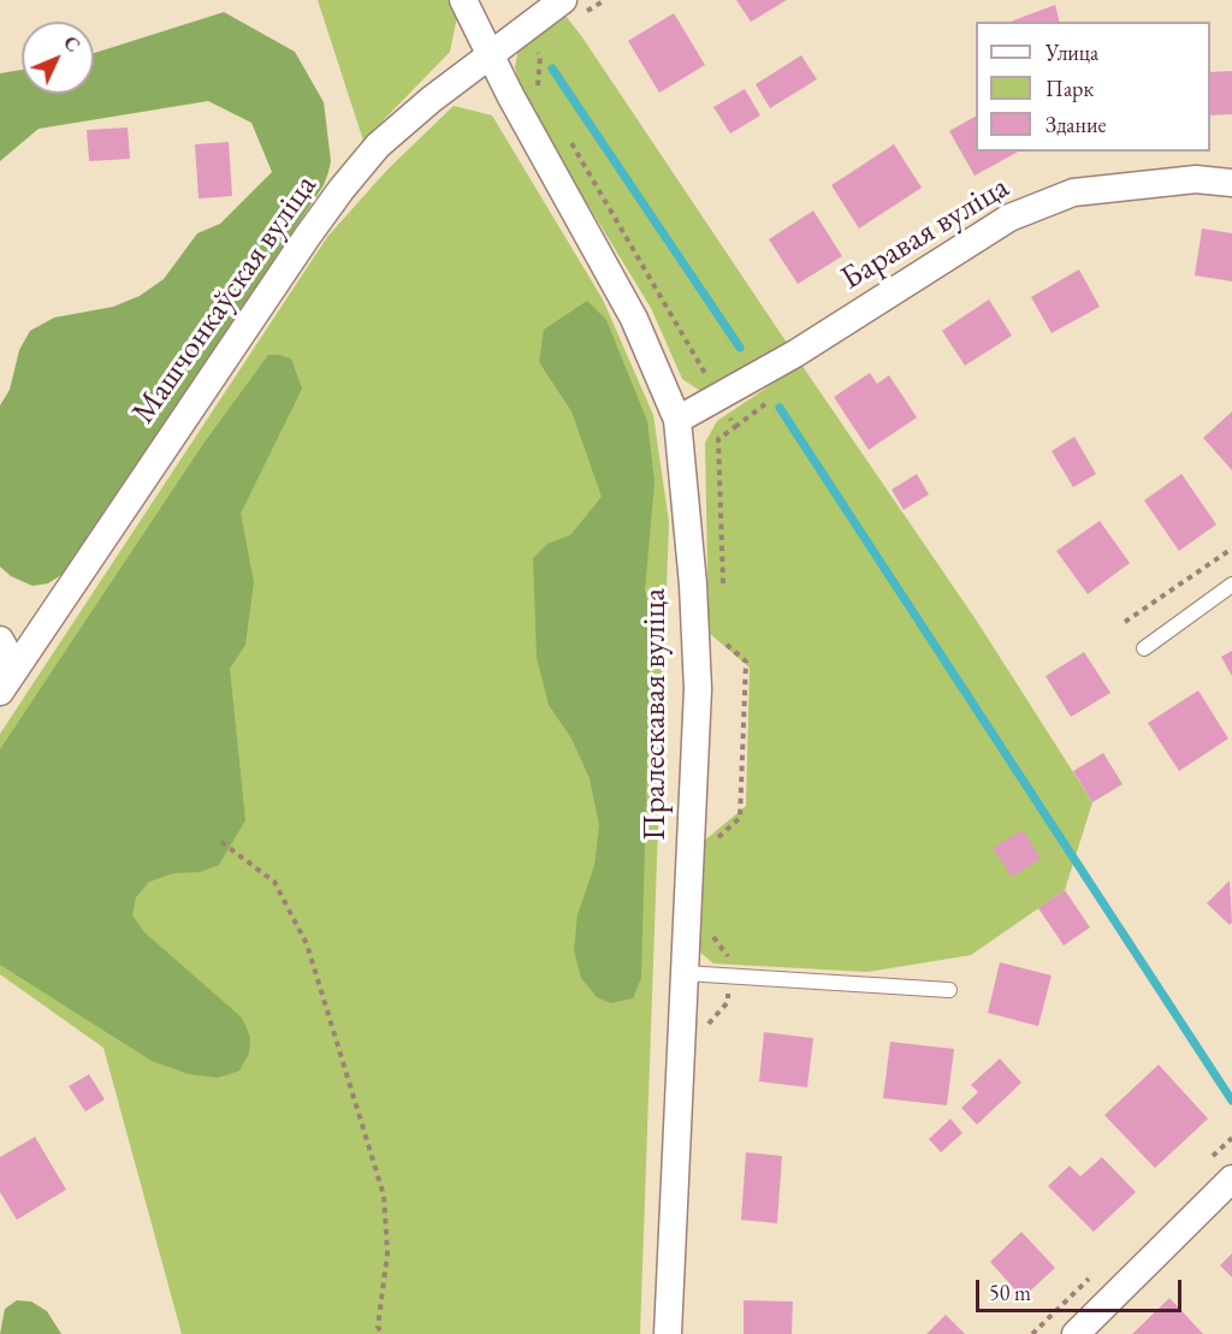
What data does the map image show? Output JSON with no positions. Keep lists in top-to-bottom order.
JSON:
{
  "streets": {
    "street": ["Баравая вуліца", "Машчонкаўская вуліца", "Пралескавая вуліца"]
  },
  "crossings": [
    ["Баравая вуліца", "Пралескавая вуліца"],
    ["Машчонкаўская вуліца", "Пралескавая вуліца"]
  ],
  "legend": ["Улица", "Парк", "Здание"],
  "scale_bar": "50 m",
  "north": "top right"
}
